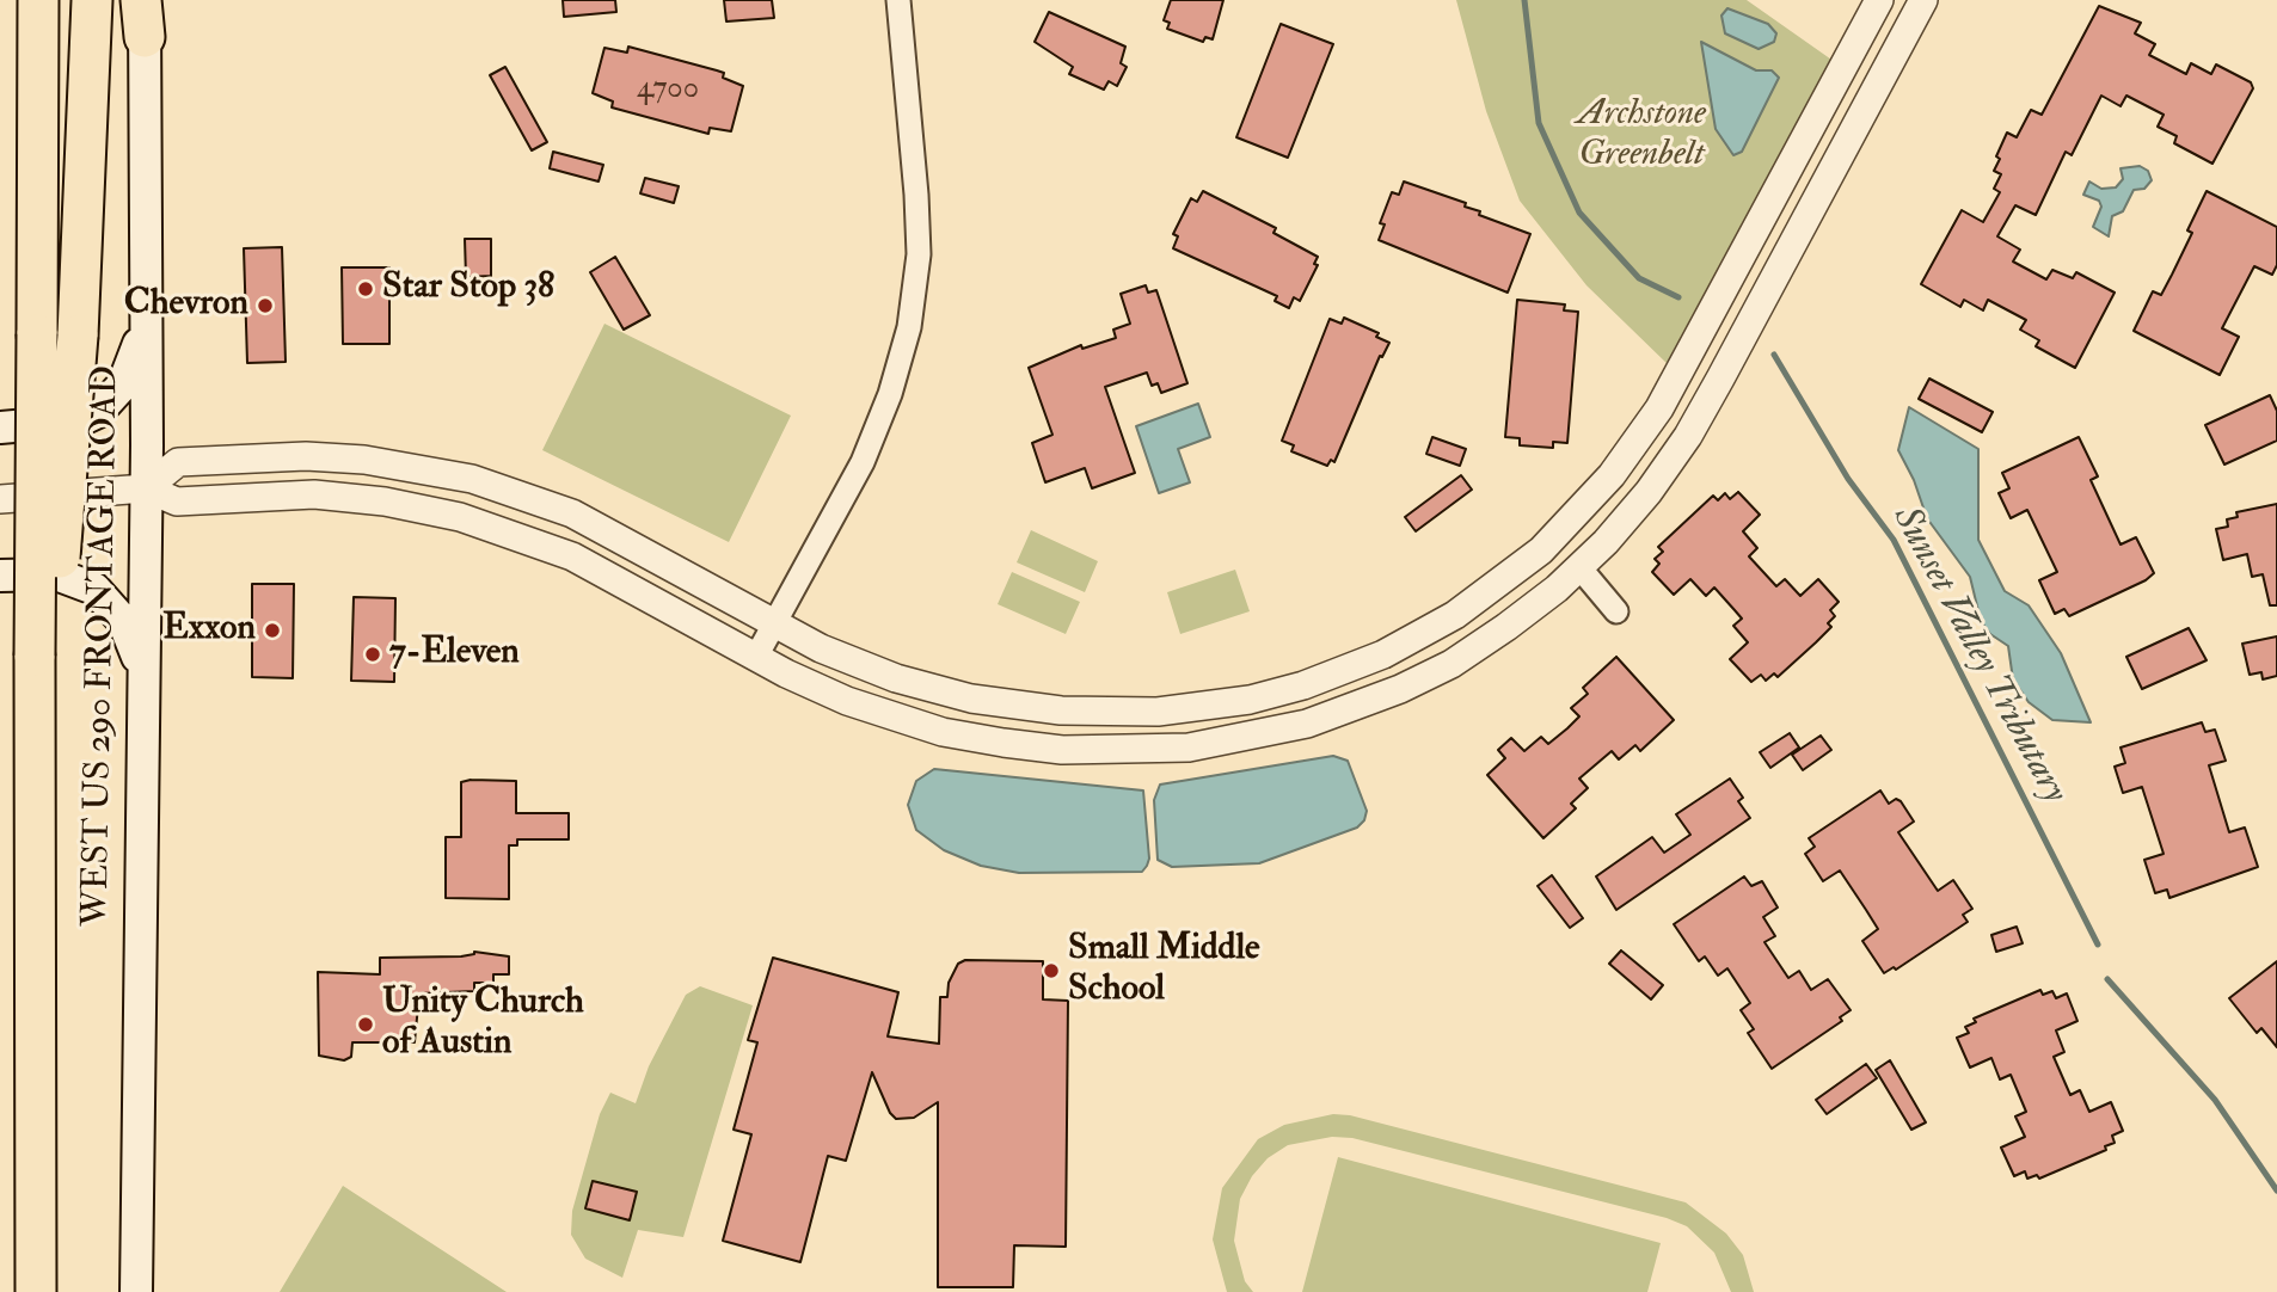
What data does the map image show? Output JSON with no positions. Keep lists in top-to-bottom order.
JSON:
{
  "streets": {
    "main road": ["WEST US 290 FRONTAGE ROAD"]
  },
  "water": ["Sunset Valley Tributary"],
  "parks": ["Archstone Greenbelt"],
  "places": [
    "Star Stop 38",
    "Chevron",
    "Exxon",
    "7-Eleven",
    "Small Middle School",
    "Unity Church of Austin"
  ],
  "house_numbers": ["4700"]
}
